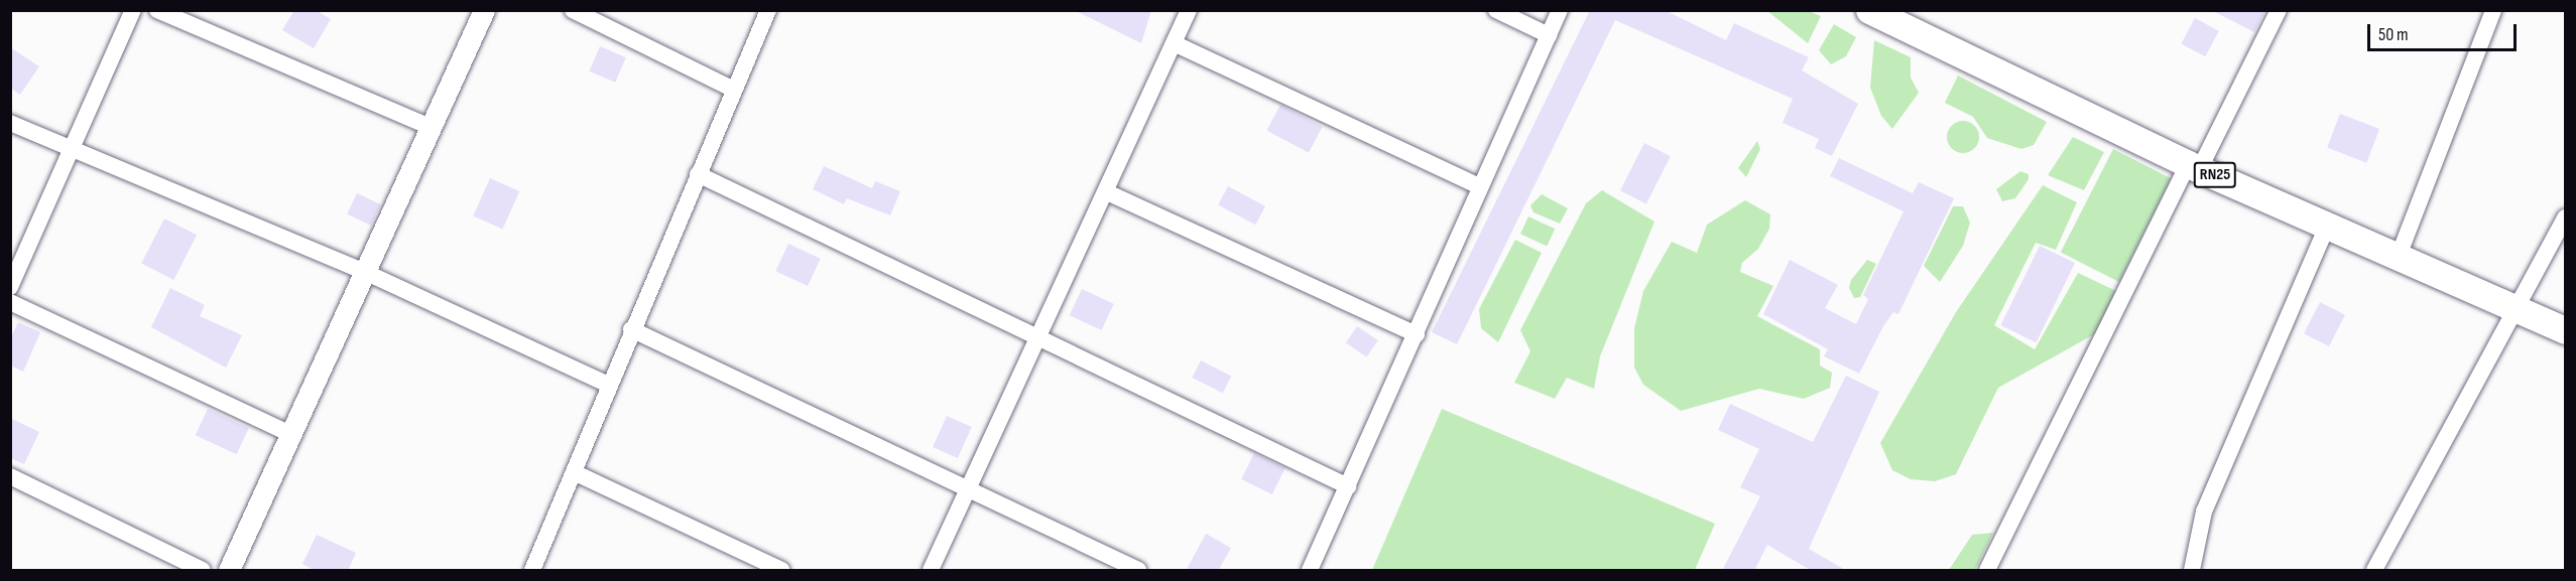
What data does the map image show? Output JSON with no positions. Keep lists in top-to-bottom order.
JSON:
{
  "streets": {
    "main road": ["RN25"]
  },
  "scale_bar": "50 m"
}
